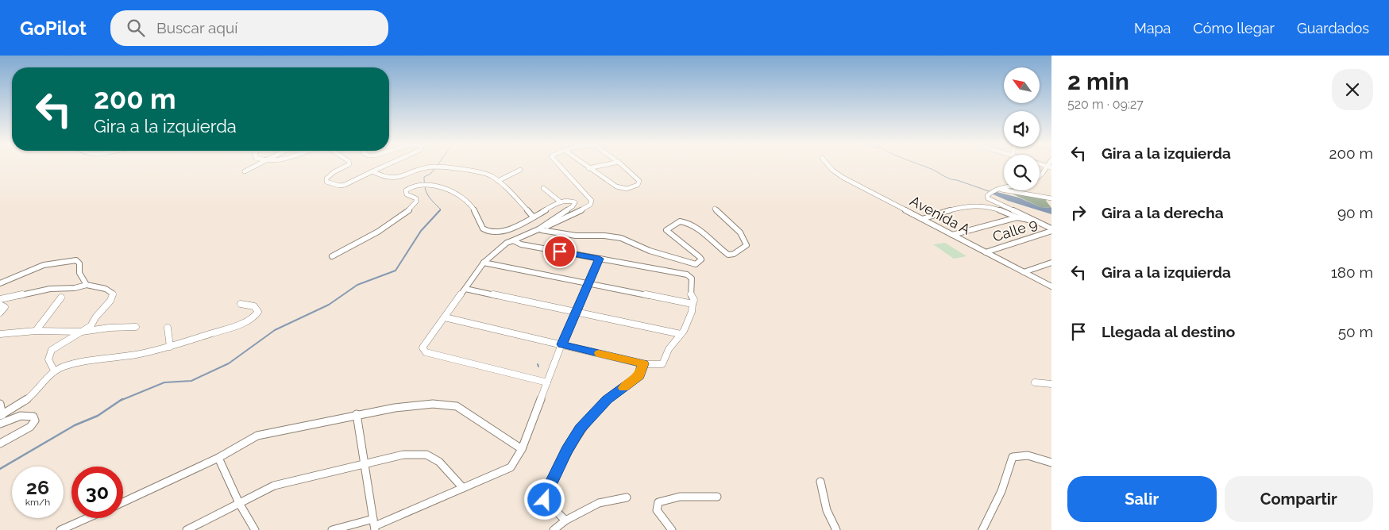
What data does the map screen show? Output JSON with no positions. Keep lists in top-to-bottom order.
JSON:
{
  "streets": {
    "street": ["Avenida A", "Calle 9"]
  },
  "crossings": [
    ["Avenida A", "Calle 9"]
  ],
  "north": "top left",
  "page": {
    "header": "GoPilot",
    "search": "Buscar aquí",
    "nav": ["Mapa", "Cómo llegar", "Guardados"],
    "heading": ["2 min", "520 m · 09:27"],
    "turn": ["200 m", "Gira a la izquierda"],
    "list": [
      {
        "name": "Gira a la izquierda",
        "value": "200 m"
      },
      {
        "name": "Gira a la derecha",
        "value": "90 m"
      },
      {
        "name": "Gira a la izquierda",
        "value": "180 m"
      },
      {
        "name": "Llegada al destino",
        "value": "50 m"
      }
    ],
    "speed": "26 km/h",
    "limit": "30",
    "buttons": ["Salir", "Compartir"]
  }
}
